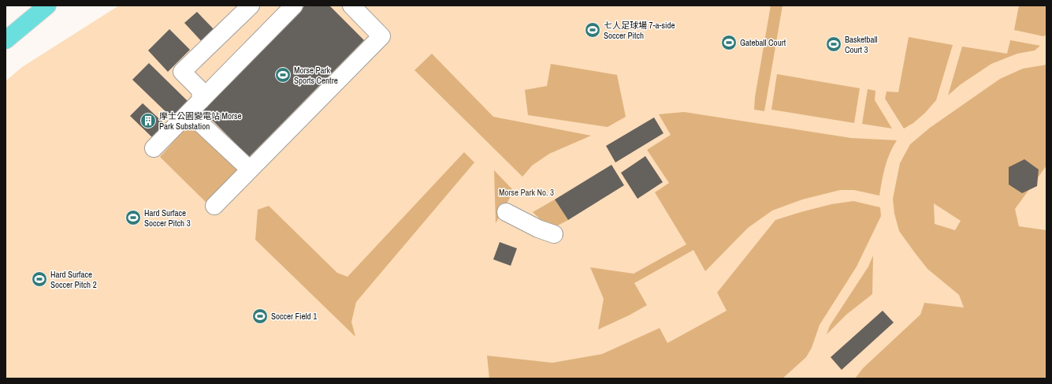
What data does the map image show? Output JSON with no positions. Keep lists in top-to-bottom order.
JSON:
{
  "parks": ["Morse Park No. 3"],
  "places": {
    "sports": [
      "七人足球場 7-a-side Soccer Pitch",
      "Gateball Court",
      "Basketball Court 3",
      "Morse Park Sports Centre",
      "Hard Surface Soccer Pitch 3",
      "Hard Surface Soccer Pitch 2",
      "Soccer Field 1"
    ],
    "building": ["摩士公園變電站 Morse Park Substation"]
  }
}
